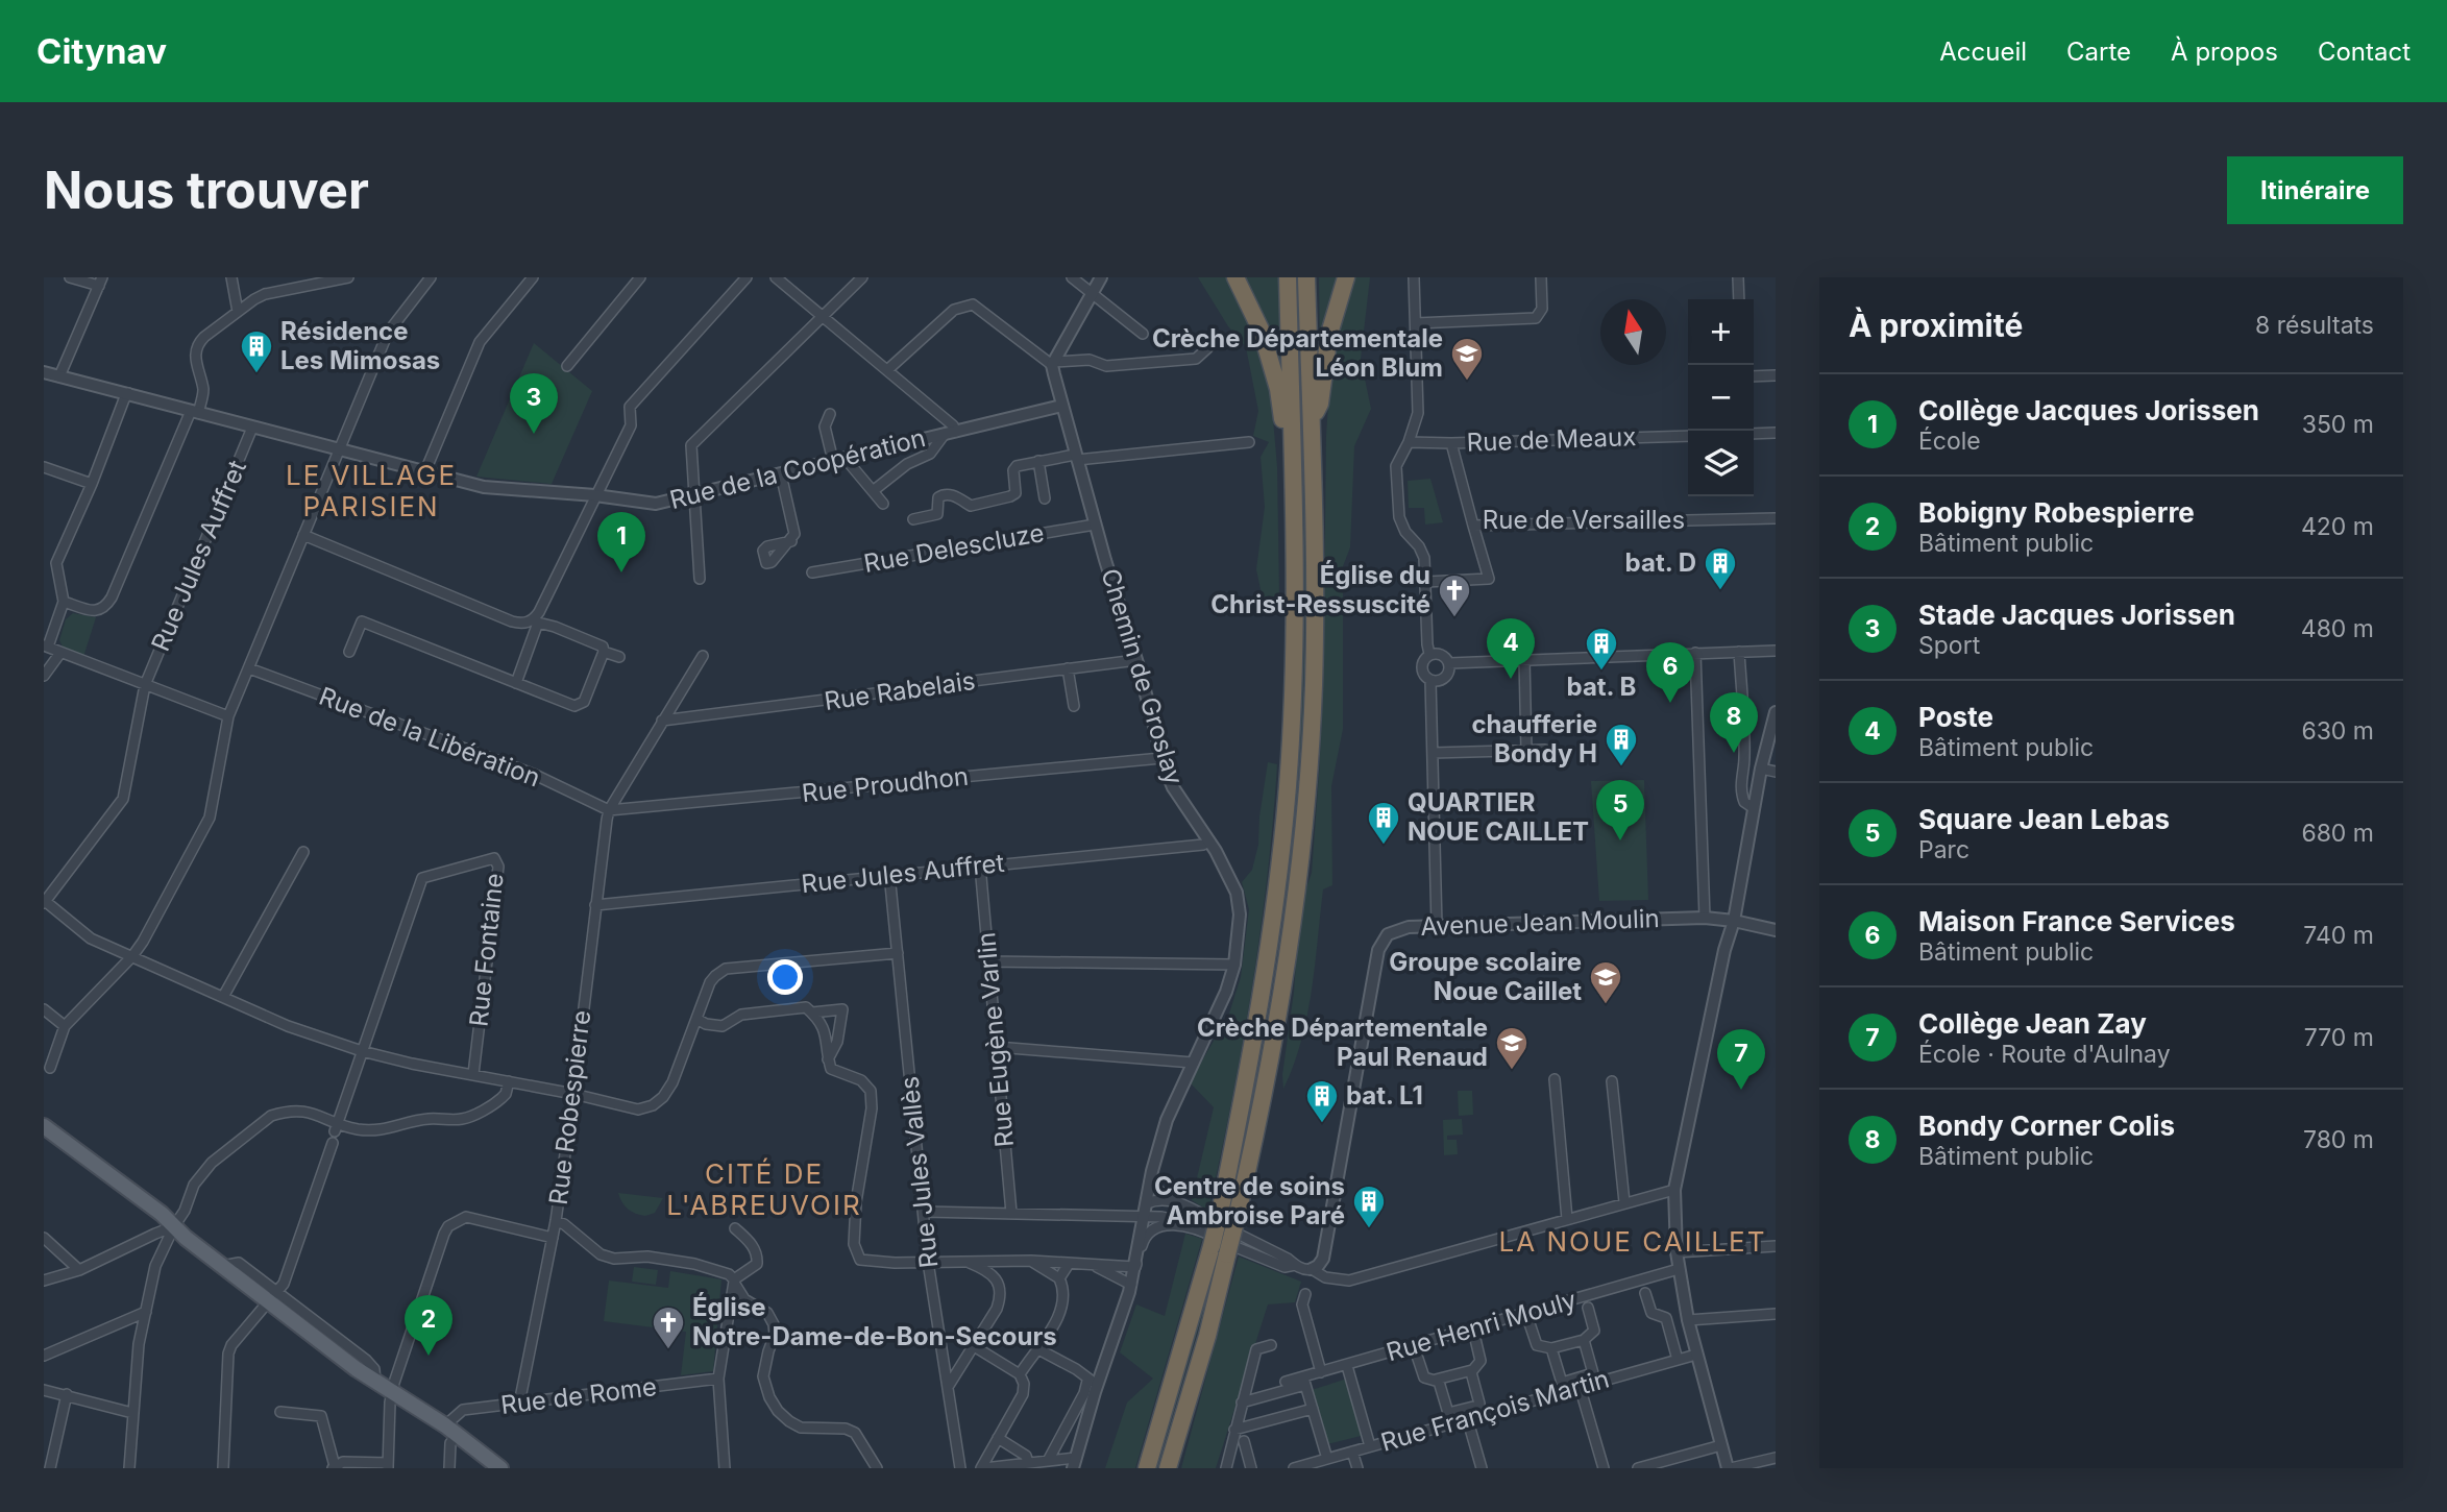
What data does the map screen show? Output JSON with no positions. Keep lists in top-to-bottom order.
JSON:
{
  "streets": {
    "street": [
      "Rue de Meaux",
      "Rue de la Coopération",
      "Rue de Versailles",
      "Rue Delescluze",
      "Rue Jules Auffret",
      "Chemin de Groslay",
      "Rue Rabelais",
      "Rue de la Libération",
      "Rue Proudhon",
      "Avenue Jean Moulin",
      "Rue Fontaine",
      "Rue Eugène Varlin",
      "Rue Robespierre",
      "Rue Jules Vallès",
      "Rue Henri Mouly",
      "Rue de Rome",
      "Rue François Martin"
    ]
  },
  "crossings": [
    ["Rue de Meaux", "Rue de Versailles"],
    ["Rue de la Coopération", "Rue Jules Auffret"],
    ["Rue de la Coopération", "Chemin de Groslay"],
    ["Rue Delescluze", "Chemin de Groslay"],
    ["Rue Jules Auffret", "Chemin de Groslay"],
    ["Rue Jules Auffret", "Rue Eugène Varlin"],
    ["Rue Jules Auffret", "Rue Robespierre"],
    ["Rue Jules Auffret", "Rue Jules Vallès"],
    ["Chemin de Groslay", "Rue Rabelais"],
    ["Chemin de Groslay", "Rue Proudhon"],
    ["Rue de la Libération", "Rue Proudhon"],
    ["Rue de la Libération", "Rue Robespierre"],
    ["Rue Proudhon", "Rue Robespierre"],
    ["Rue Robespierre", "Rue de Rome"]
  ],
  "districts": ["LE VILLAGE PARISIEN", "CITÉ DE L'ABREUVOIR", "LA NOUE CAILLET"],
  "places": {
    "building": [
      "Résidence Les Mimosas",
      "bat. D",
      "bat. B",
      "chaufferie Bondy H",
      "QUARTIER NOUE CAILLET",
      "bat. L1",
      "Centre de soins Ambroise Paré"
    ],
    "school or university": ["Crèche Départementale Léon Blum", "Groupe scolaire Noue Caillet", "Crèche Départementale Paul Renaud"],
    "church": ["Église du Christ-Ressuscité", "Église Notre-Dame-de-Bon-Secours"]
  },
  "north": "top",
  "page": {
    "header": "Citynav",
    "nav": [
      "Accueil",
      "Carte",
      "À propos",
      "Contact"
    ],
    "buttons": "Itinéraire",
    "title": "Nous trouver",
    "heading": ["À proximité", "8 résultats"],
    "map_buttons": ["+", "−"],
    "list": [
      {
        "mark": "1",
        "name": "Collège Jacques Jorissen",
        "note": "École",
        "value": "350 m"
      },
      {
        "mark": "2",
        "name": "Bobigny Robespierre",
        "note": "Bâtiment public",
        "value": "420 m"
      },
      {
        "mark": "3",
        "name": "Stade Jacques Jorissen",
        "note": "Sport",
        "value": "480 m"
      },
      {
        "mark": "4",
        "name": "Poste",
        "note": "Bâtiment public",
        "value": "630 m"
      },
      {
        "mark": "5",
        "name": "Square Jean Lebas",
        "note": "Parc",
        "value": "680 m"
      },
      {
        "mark": "6",
        "name": "Maison France Services",
        "note": "Bâtiment public",
        "value": "740 m"
      },
      {
        "mark": "7",
        "name": "Collège Jean Zay",
        "note": "École · Route d'Aulnay",
        "value": "770 m"
      },
      {
        "mark": "8",
        "name": "Bondy Corner Colis",
        "note": "Bâtiment public",
        "value": "780 m"
      }
    ],
    "pins": [
      "3",
      "1",
      "4",
      "6",
      "8",
      "5",
      "7",
      "2"
    ]
  }
}
